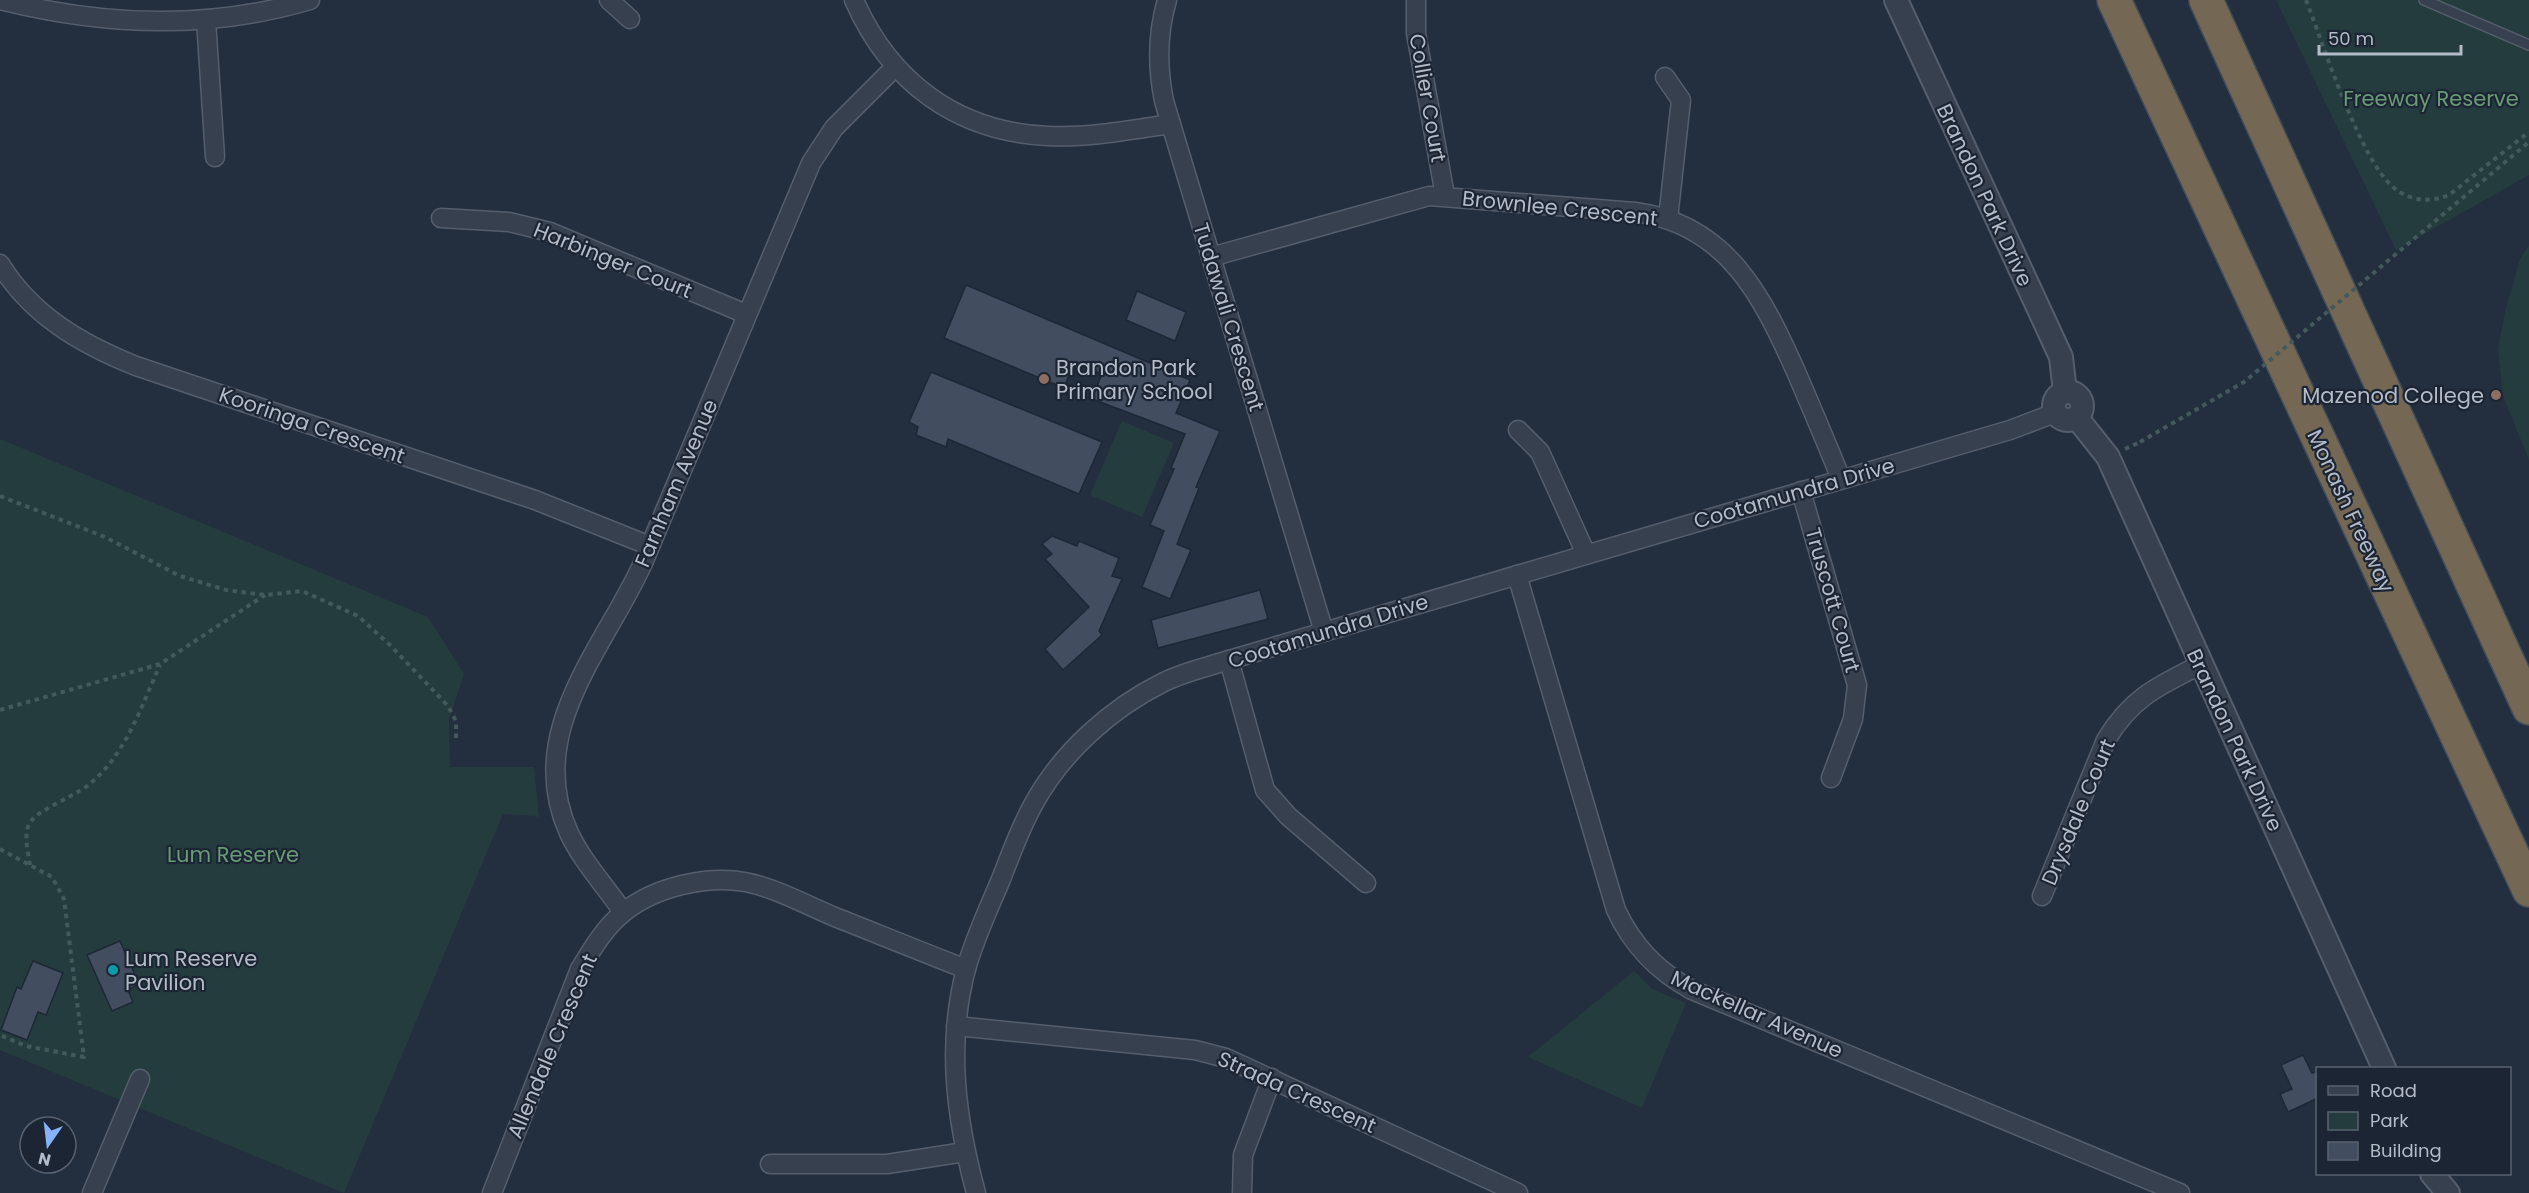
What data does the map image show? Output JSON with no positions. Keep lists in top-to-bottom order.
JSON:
{
  "streets": {
    "highway": ["Monash Freeway"],
    "street": [
      "Collier Court",
      "Brandon Park Drive",
      "Brownlee Crescent",
      "Harbinger Court",
      "Tudawali Crescent",
      "Kooringa Crescent",
      "Farnham Avenue",
      "Cootamundra Drive",
      "Truscott Court",
      "Drysdale Court",
      "Mackellar Avenue",
      "Allendale Crescent",
      "Strada Crescent"
    ]
  },
  "crossings": [
    ["Collier Court", "Brownlee Crescent"],
    ["Brandon Park Drive", "Cootamundra Drive"],
    ["Brandon Park Drive", "Drysdale Court"],
    ["Brownlee Crescent", "Tudawali Crescent"],
    ["Brownlee Crescent", "Cootamundra Drive"],
    ["Harbinger Court", "Farnham Avenue"],
    ["Tudawali Crescent", "Cootamundra Drive"],
    ["Kooringa Crescent", "Farnham Avenue"],
    ["Farnham Avenue", "Allendale Crescent"],
    ["Cootamundra Drive", "Truscott Court"],
    ["Cootamundra Drive", "Mackellar Avenue"],
    ["Cootamundra Drive", "Allendale Crescent"],
    ["Cootamundra Drive", "Strada Crescent"]
  ],
  "parks": ["Freeway Reserve", "Lum Reserve"],
  "places": ["Brandon Park Primary School", "Mazenod College", "Lum Reserve Pavilion"],
  "legend": ["Road", "Park", "Building"],
  "scale_bar": "50 m",
  "north": "bottom"
}
